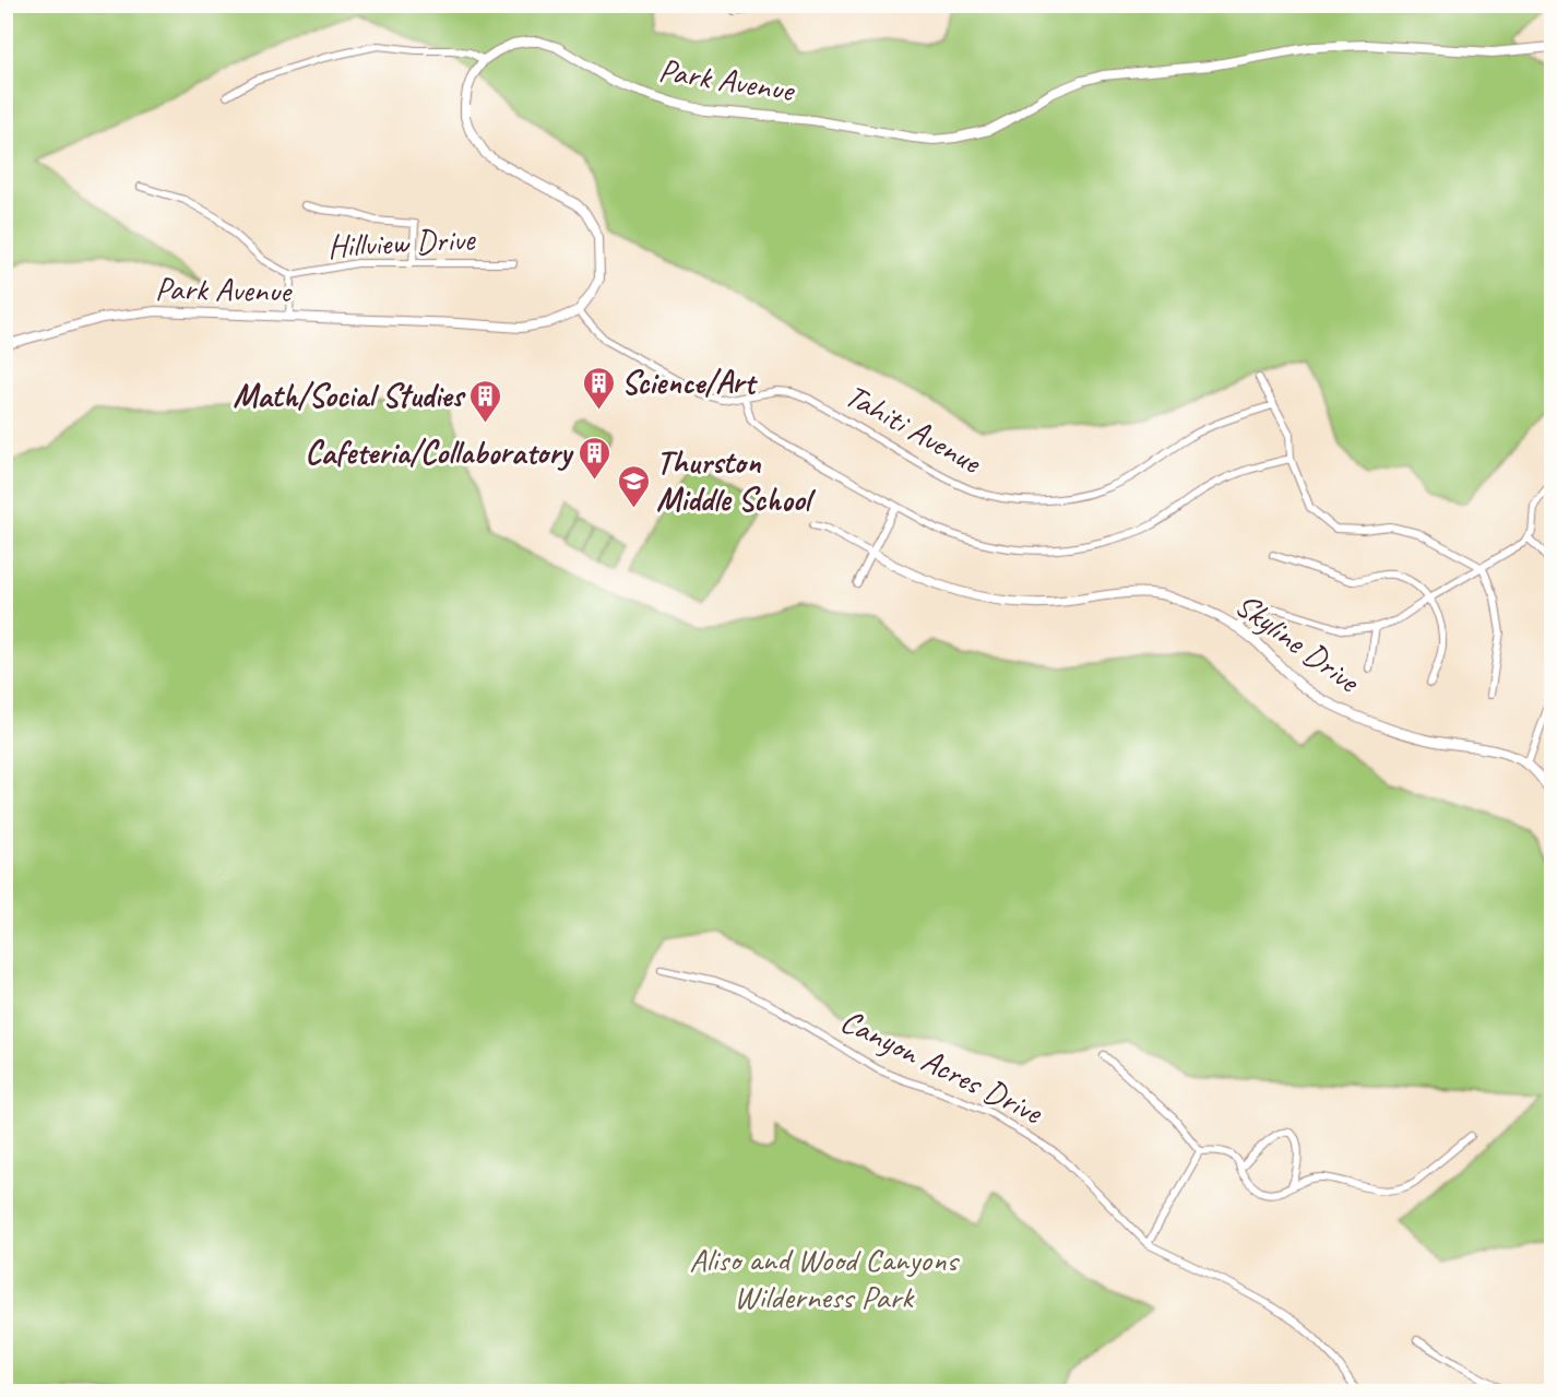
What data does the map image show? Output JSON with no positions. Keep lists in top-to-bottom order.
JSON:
{
  "streets": {
    "main road": ["Park Avenue"],
    "street": [
      "Hillview Drive",
      "Tahiti Avenue",
      "Skyline Drive",
      "Canyon Acres Drive"
    ]
  },
  "crossings": [
    ["Park Avenue", "Hillview Drive"],
    ["Park Avenue", "Tahiti Avenue"]
  ],
  "parks": ["Aliso and Wood Canyons Wilderness Park"],
  "places": {
    "building": ["Science/Art", "Math/Social Studies", "Cafeteria/Collaboratory"],
    "school or university": ["Thurston Middle School"]
  }
}
